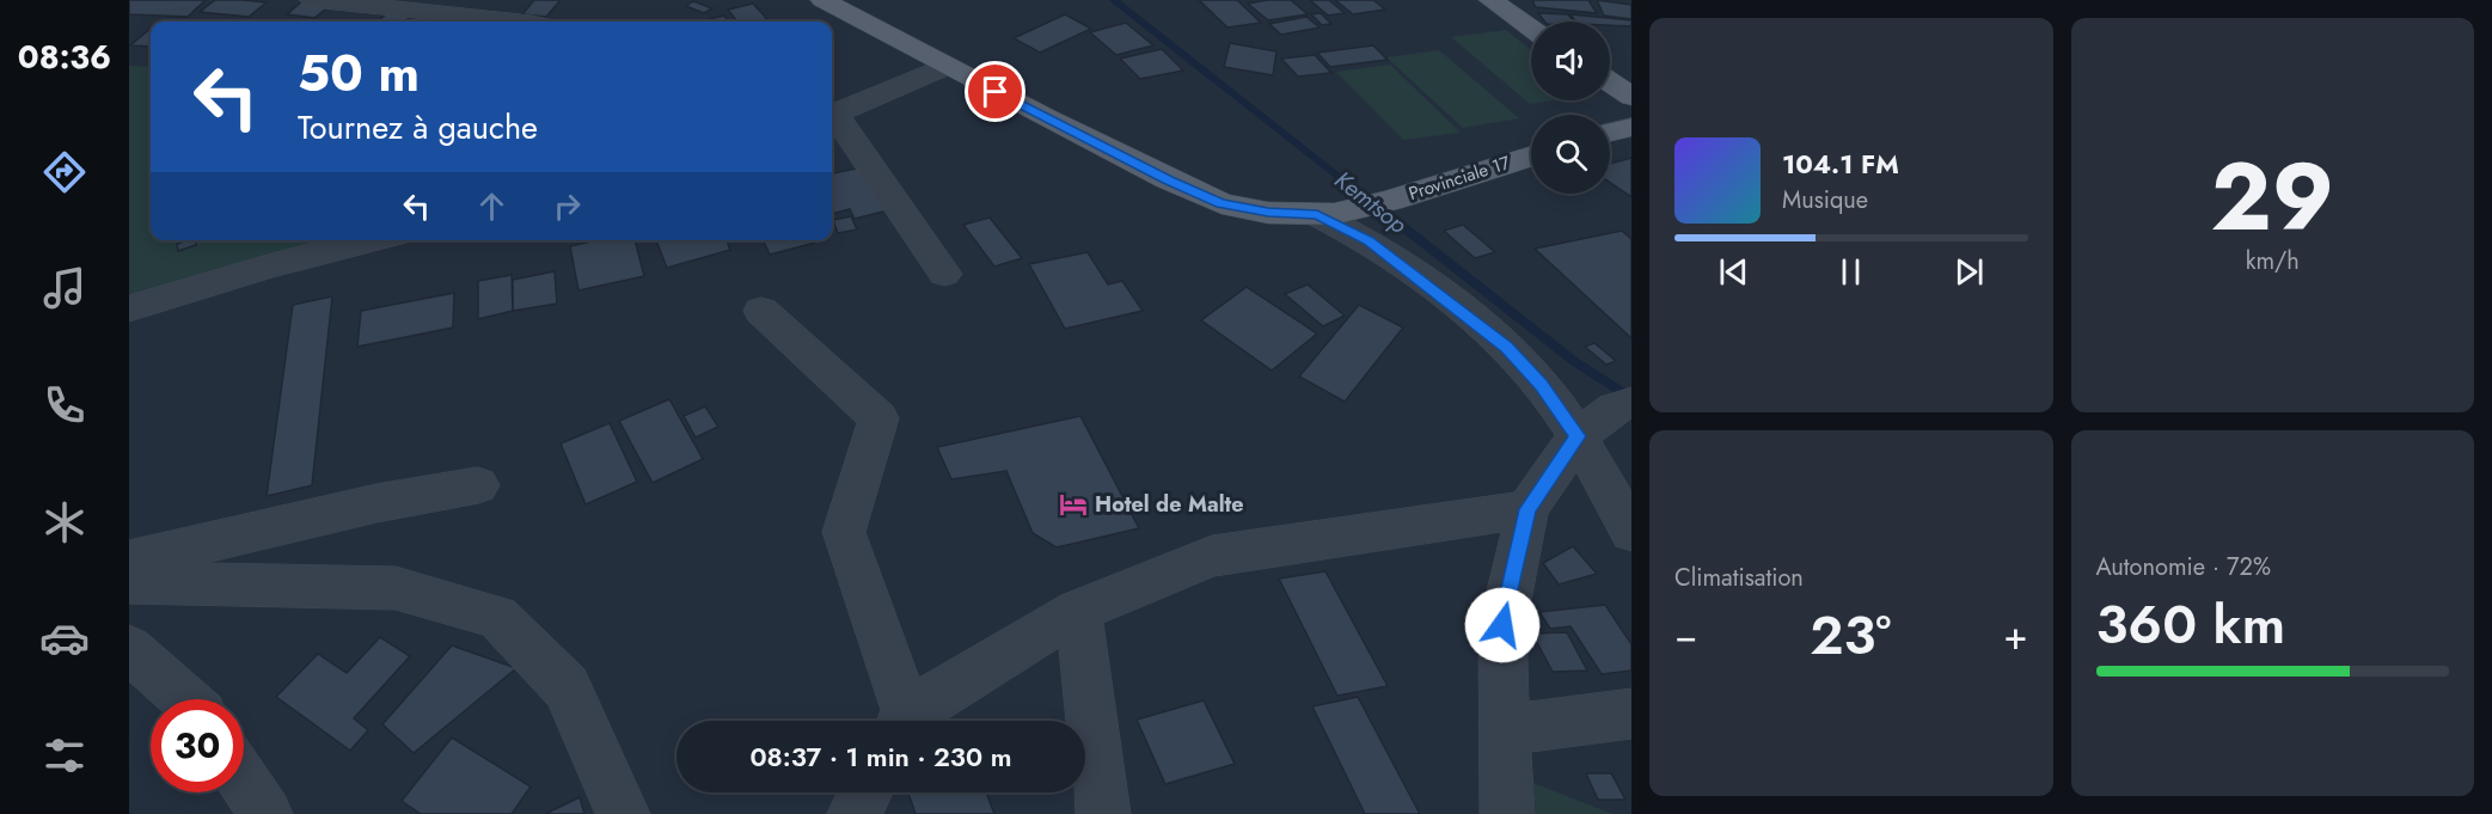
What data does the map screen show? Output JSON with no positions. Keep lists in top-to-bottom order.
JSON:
{
  "streets": {
    "main road": ["Provinciale 17"]
  },
  "water": ["Kemtsop"],
  "places": {
    "hotel": ["Hotel de Malte"]
  },
  "page": {
    "tabs": "08:36",
    "tile": [
      ["29", "km/h"],
      "Climatisation",
      ["Autonomie · 72%", "360 km"]
    ],
    "turn": ["50 m", "Tournez à gauche"],
    "song": ["104.1 FM", "Musique"],
    "heat": ["−", "23°", "+"],
    "limit": "30",
    "trip": "08:37 · 1 min · 230 m"
  }
}
